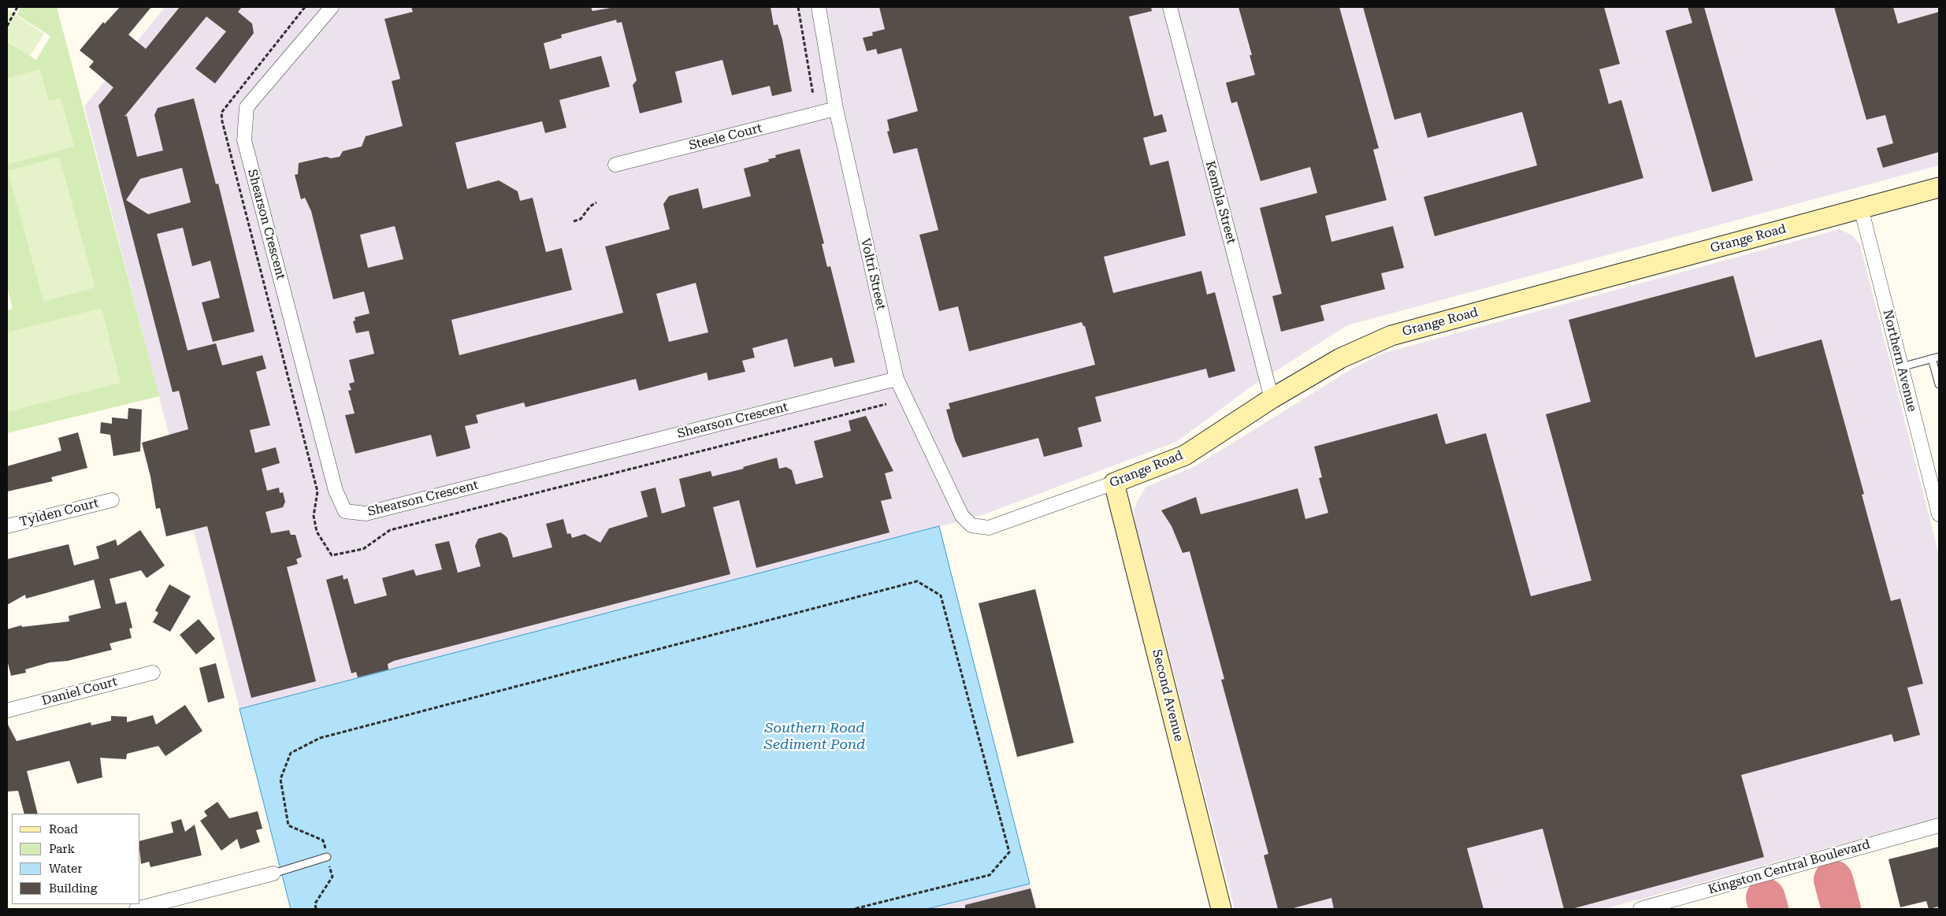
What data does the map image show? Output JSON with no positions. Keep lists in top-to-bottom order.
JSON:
{
  "streets": {
    "main road": ["Grange Road", "Second Avenue"],
    "street": [
      "Steele Court",
      "Kembla Street",
      "Shearson Crescent",
      "Voltri Street",
      "Northern Avenue",
      "Tylden Court",
      "Daniel Court",
      "Kingston Central Boulevard"
    ]
  },
  "crossings": [
    ["Steele Court", "Voltri Street"],
    ["Kembla Street", "Grange Road"],
    ["Shearson Crescent", "Voltri Street"],
    ["Grange Road", "Voltri Street"],
    ["Grange Road", "Northern Avenue"],
    ["Grange Road", "Second Avenue"]
  ],
  "water": ["Southern Road Sediment Pond"],
  "legend": [
    "Road",
    "Park",
    "Water",
    "Building"
  ]
}
